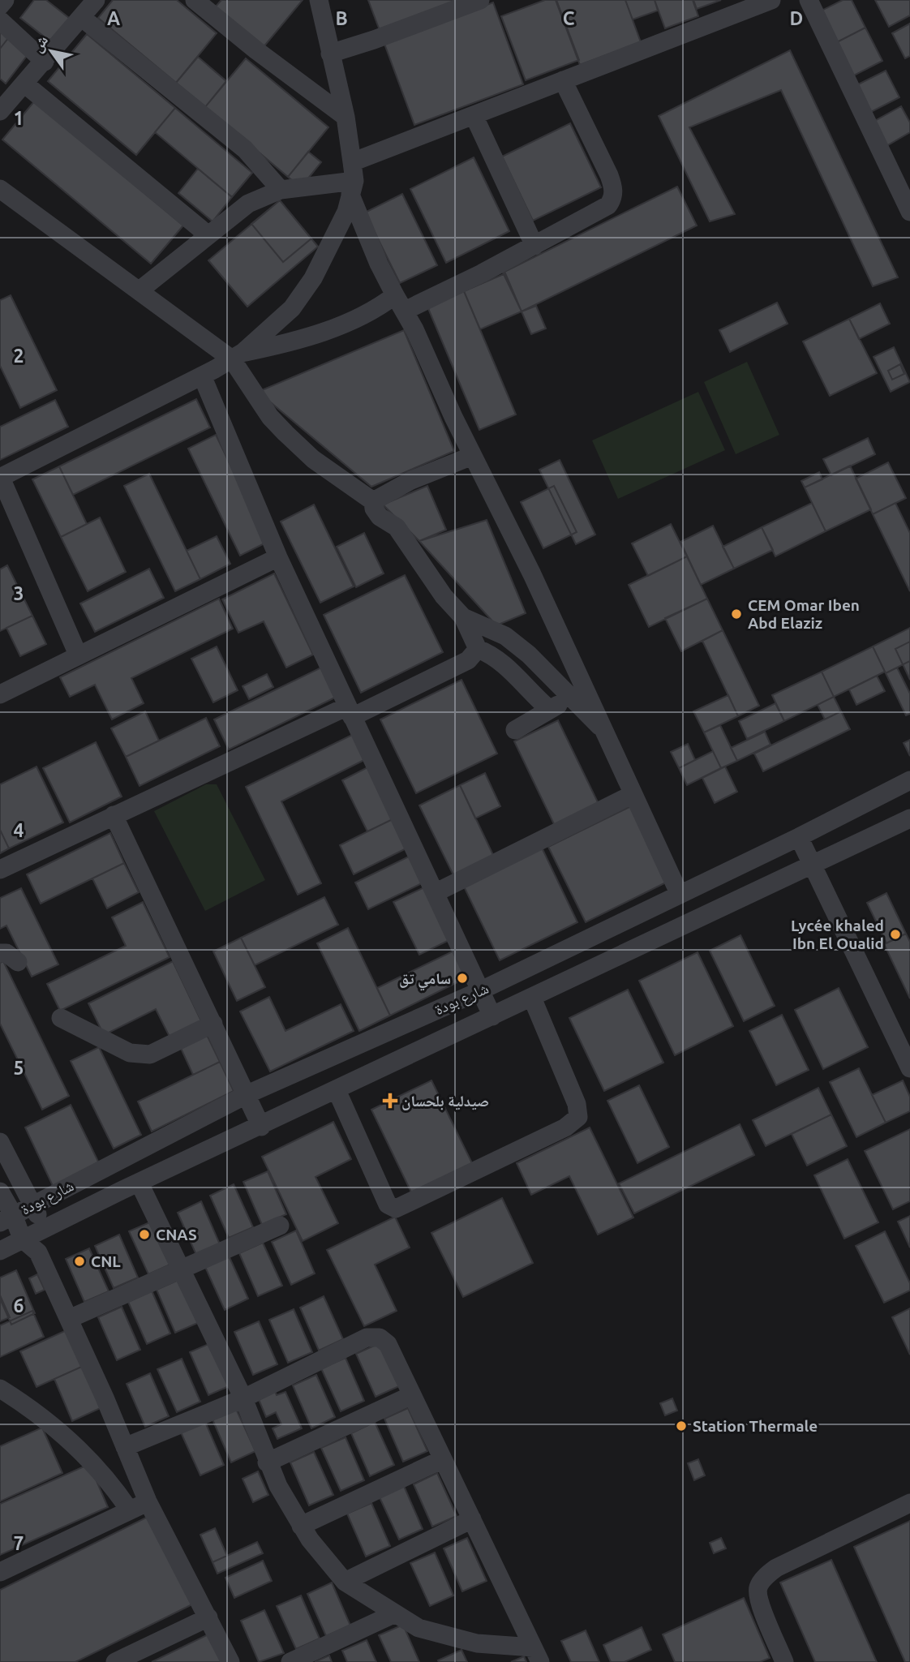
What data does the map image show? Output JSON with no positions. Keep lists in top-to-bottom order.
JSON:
{
  "streets": {
    "street": ["شارع بودة"]
  },
  "places": {
    "other": [
      "CEM Omar Iben Abd Elaziz",
      "Lycée khaled Ibn El Oualid",
      "سامي تق",
      "CNAS",
      "CNL",
      "Station Thermale"
    ],
    "health": ["صيدلية بلحسان"]
  },
  "north": "top left",
  "grid": {
    "columns": [
      "A",
      "B",
      "C",
      "D"
    ],
    "rows": [
      "1",
      "2",
      "3",
      "4",
      "5",
      "6",
      "7"
    ]
  }
}
